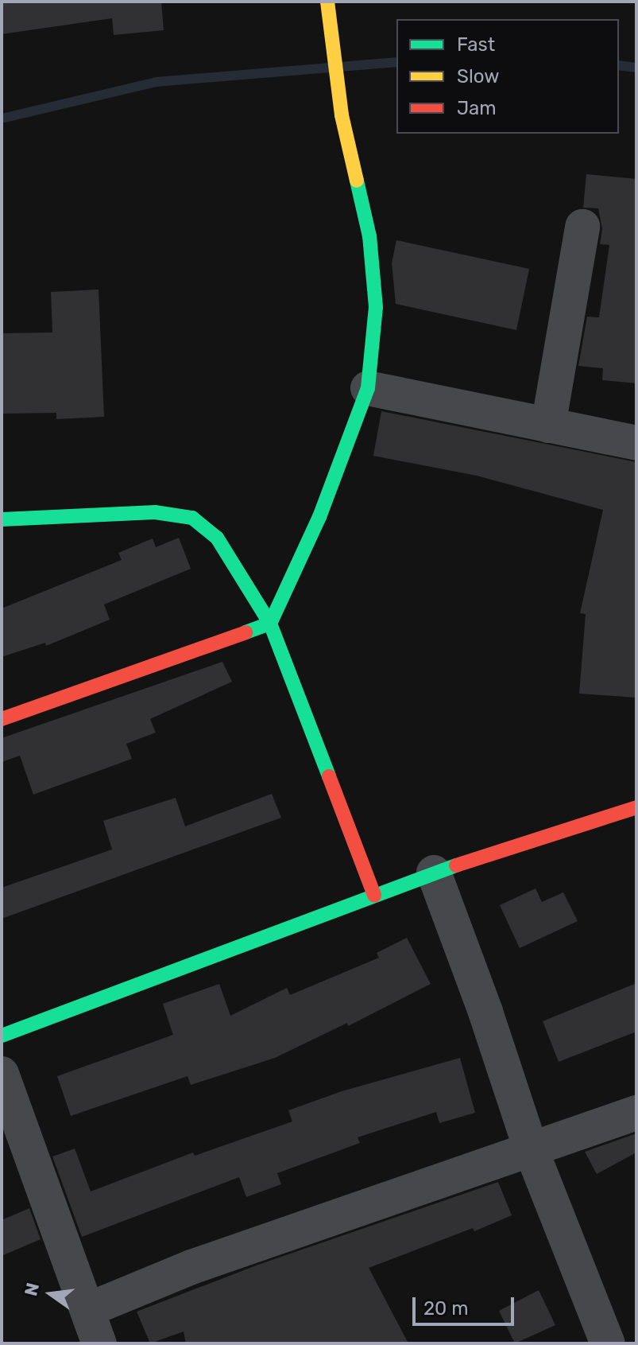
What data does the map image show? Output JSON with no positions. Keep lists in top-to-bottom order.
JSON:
{
  "legend": ["Fast", "Slow", "Jam"],
  "scale_bar": "20 m",
  "north": "left"
}
